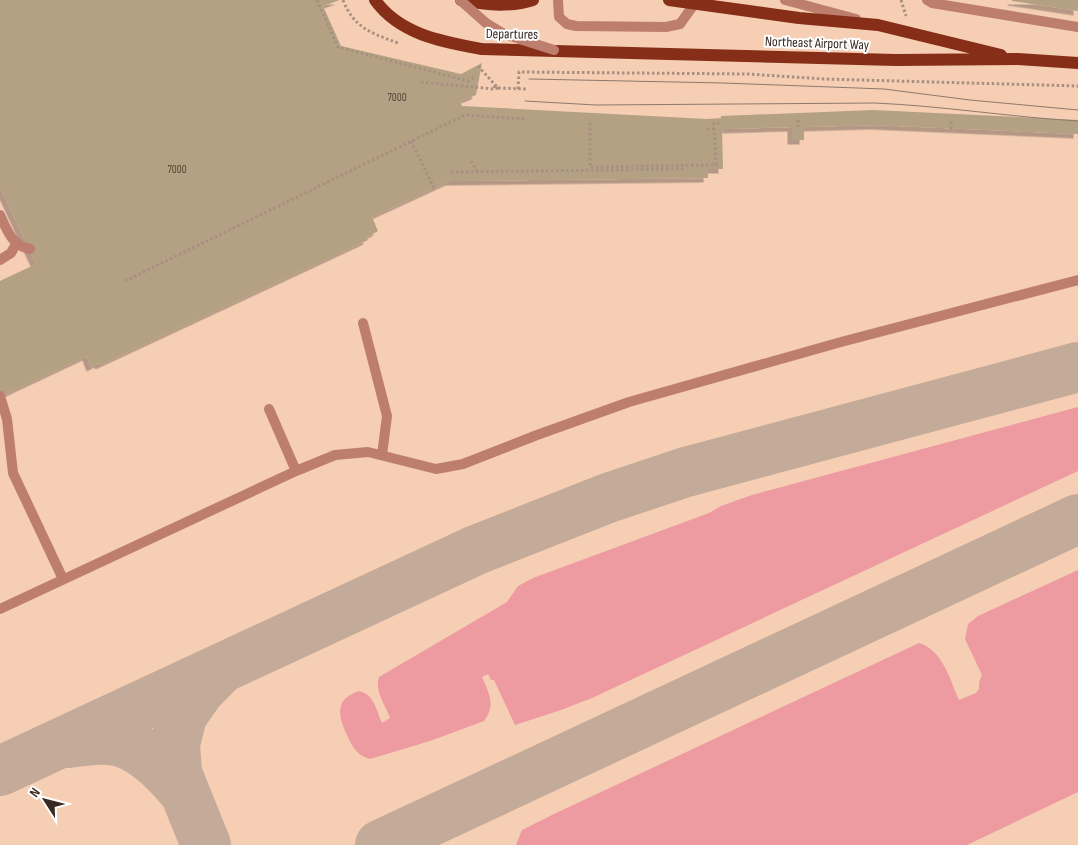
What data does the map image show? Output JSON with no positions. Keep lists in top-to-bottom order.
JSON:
{
  "streets": {
    "main road": ["Departures", "Northeast Airport Way"]
  },
  "crossings": [
    ["Departures", "Northeast Airport Way"]
  ],
  "house_numbers": ["7000", "7000"],
  "north": "top left"
}
